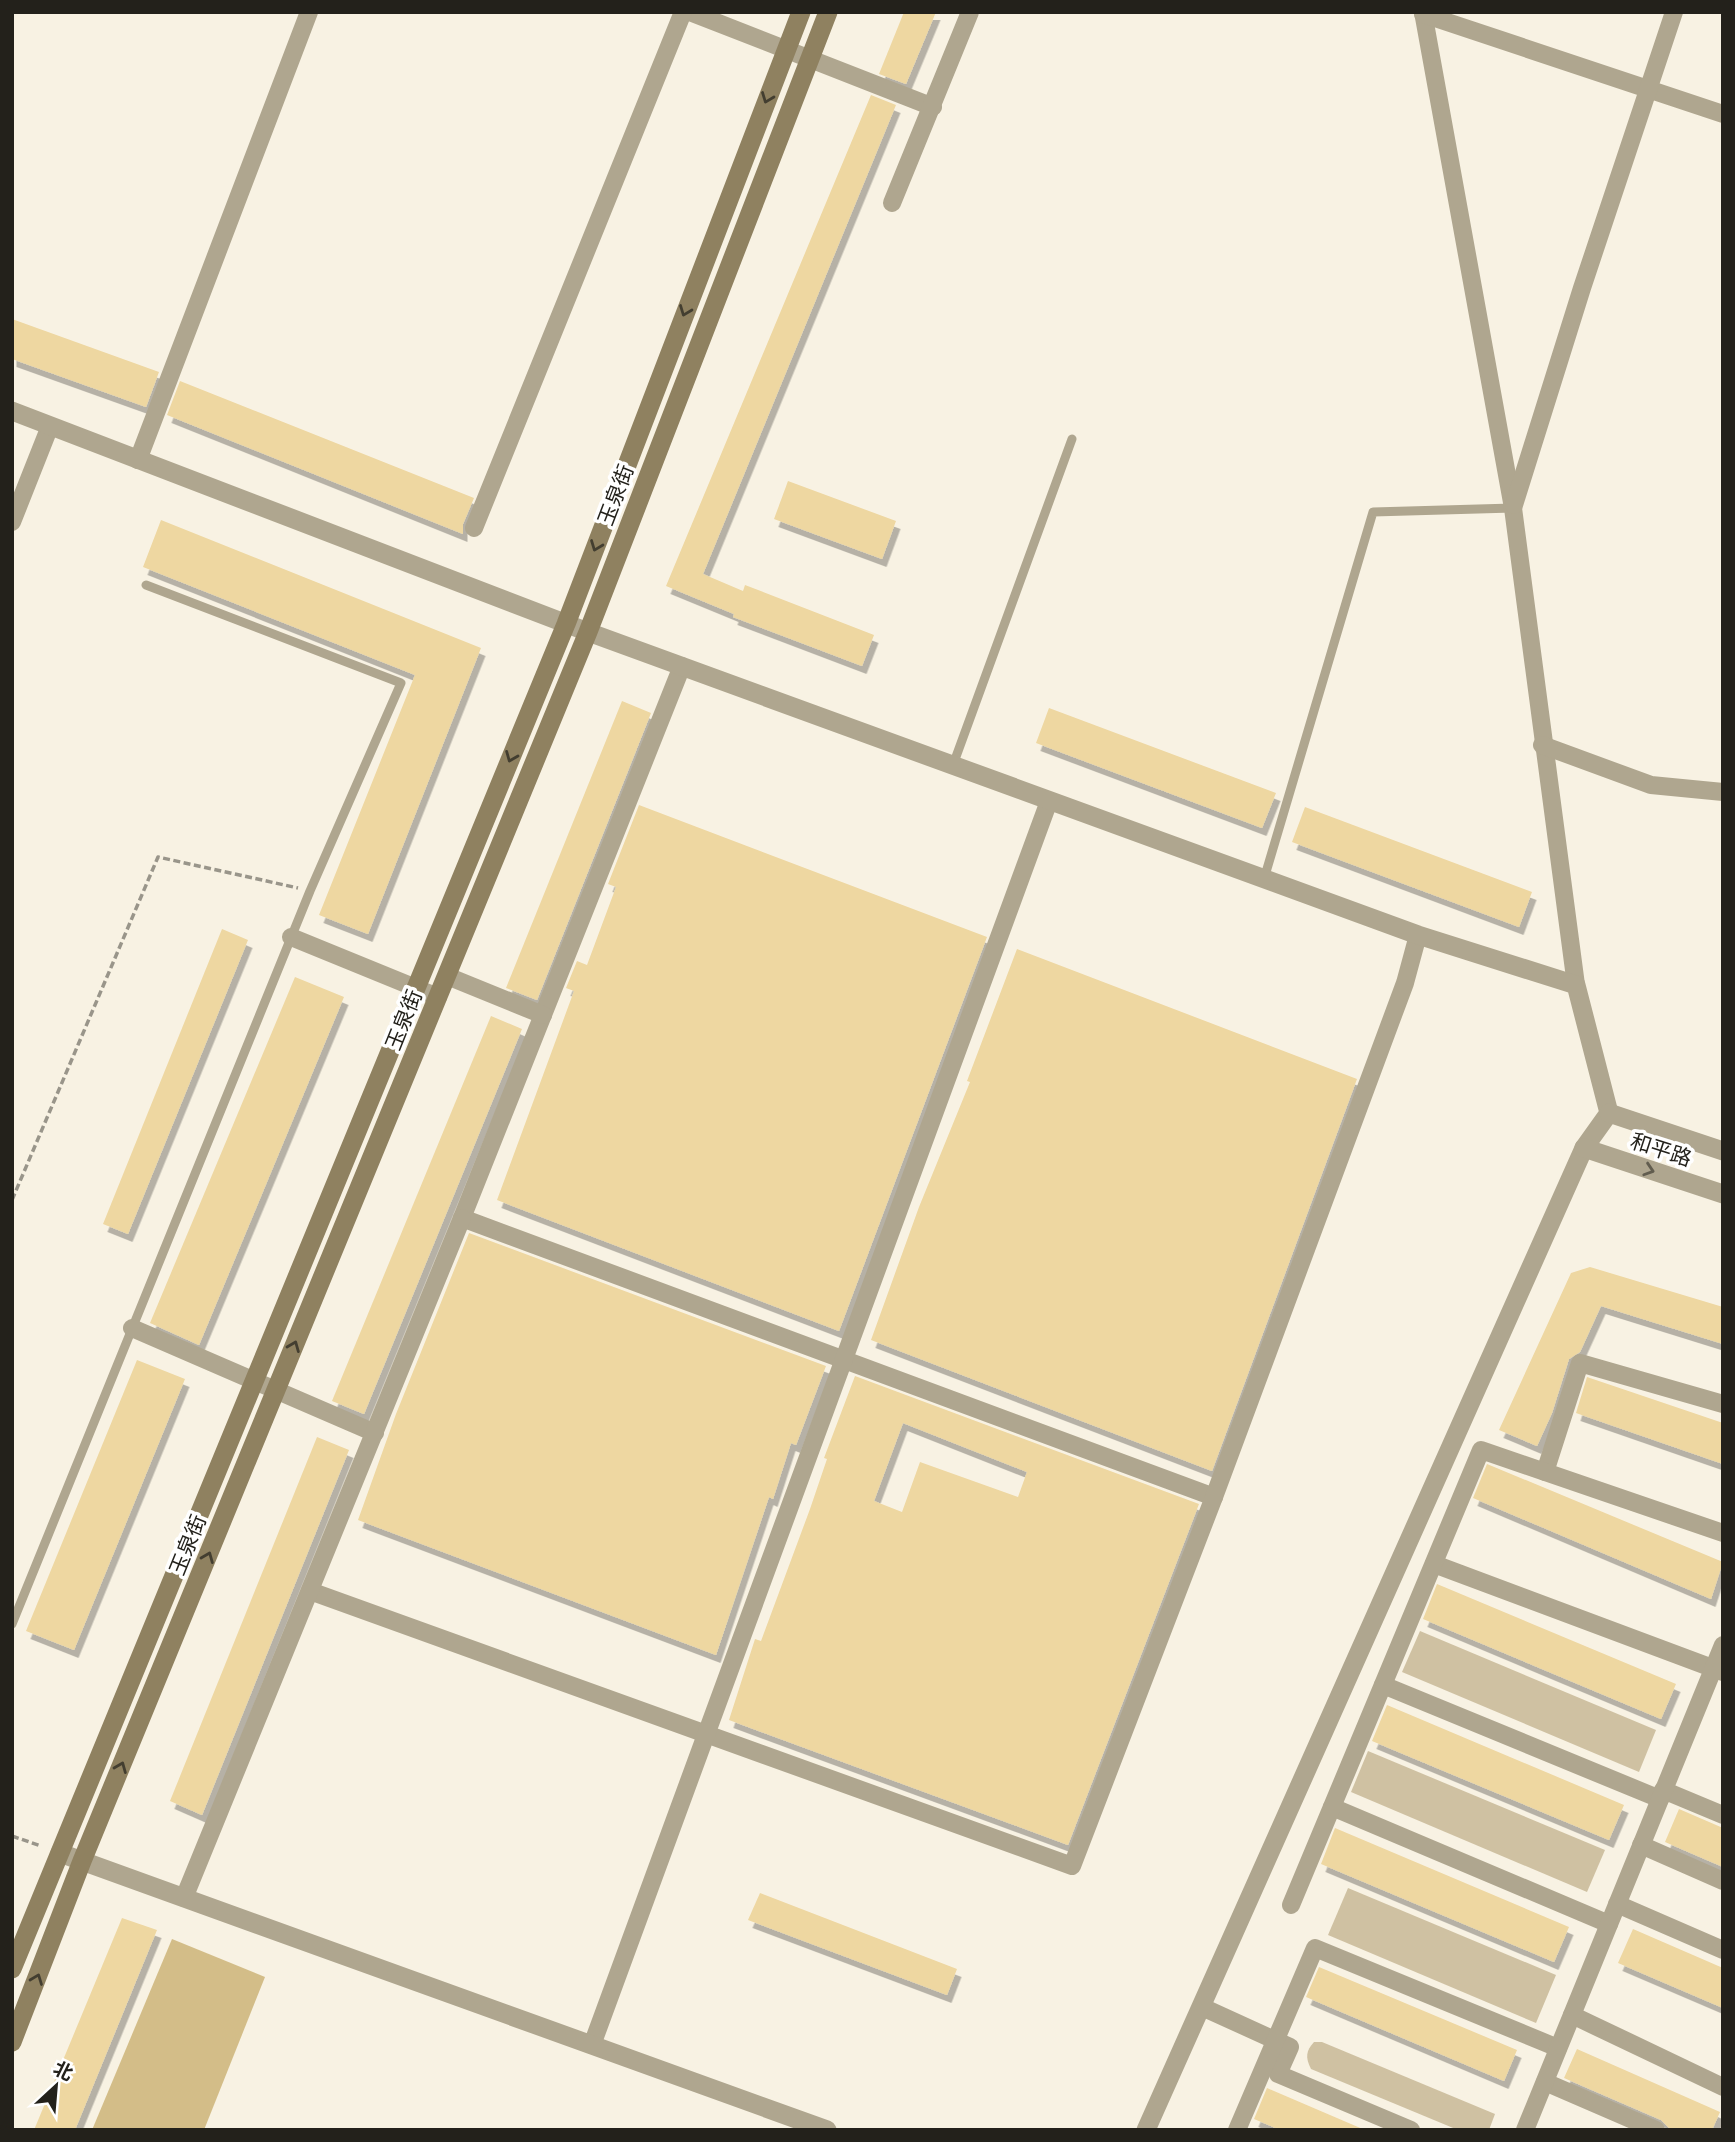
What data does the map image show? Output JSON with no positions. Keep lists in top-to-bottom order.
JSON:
{
  "streets": {
    "main road": ["玉泉街"],
    "street": ["和平路"]
  },
  "north": "top right"
}
